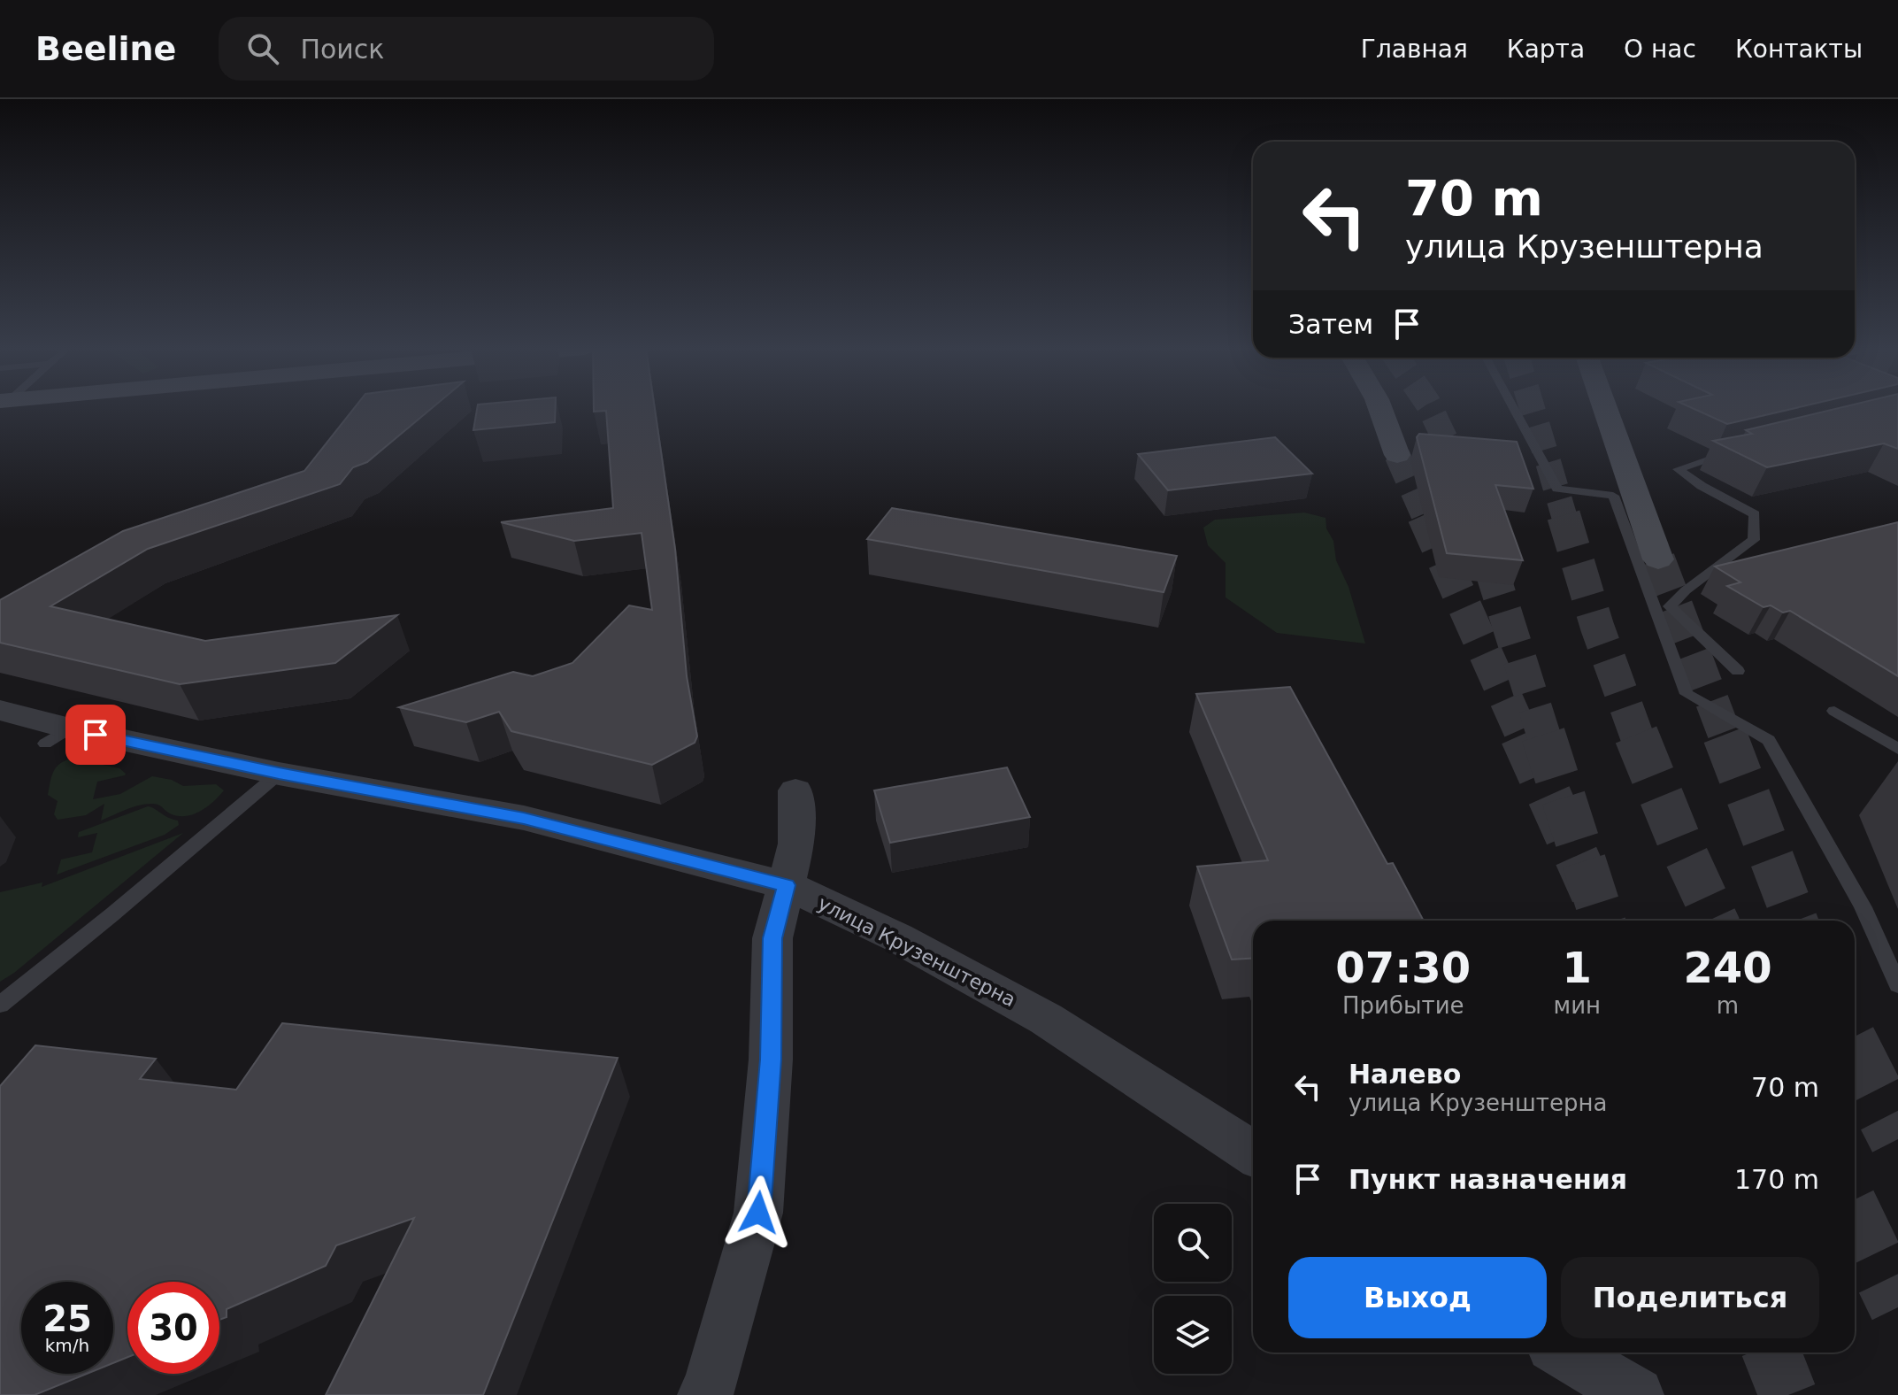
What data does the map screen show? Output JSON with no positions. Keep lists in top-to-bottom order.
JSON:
{
  "streets": {
    "street": ["улица Крузенштерна"]
  },
  "page": {
    "header": "Beeline",
    "search": "Поиск",
    "nav": [
      "Главная",
      "Карта",
      "О нас",
      "Контакты"
    ],
    "turn": ["70 m", "улица Крузенштерна"],
    "then": "Затем",
    "eta": [
      "07:30",
      "Прибытие",
      "1",
      "мин",
      "240",
      "m"
    ],
    "list": [
      {
        "name": "Налево",
        "note": "улица Крузенштерна",
        "value": "70 m"
      },
      {
        "name": "Пункт назначения",
        "value": "170 m"
      }
    ],
    "buttons": ["Выход", "Поделиться"],
    "speed": "25 km/h",
    "limit": "30"
  }
}
